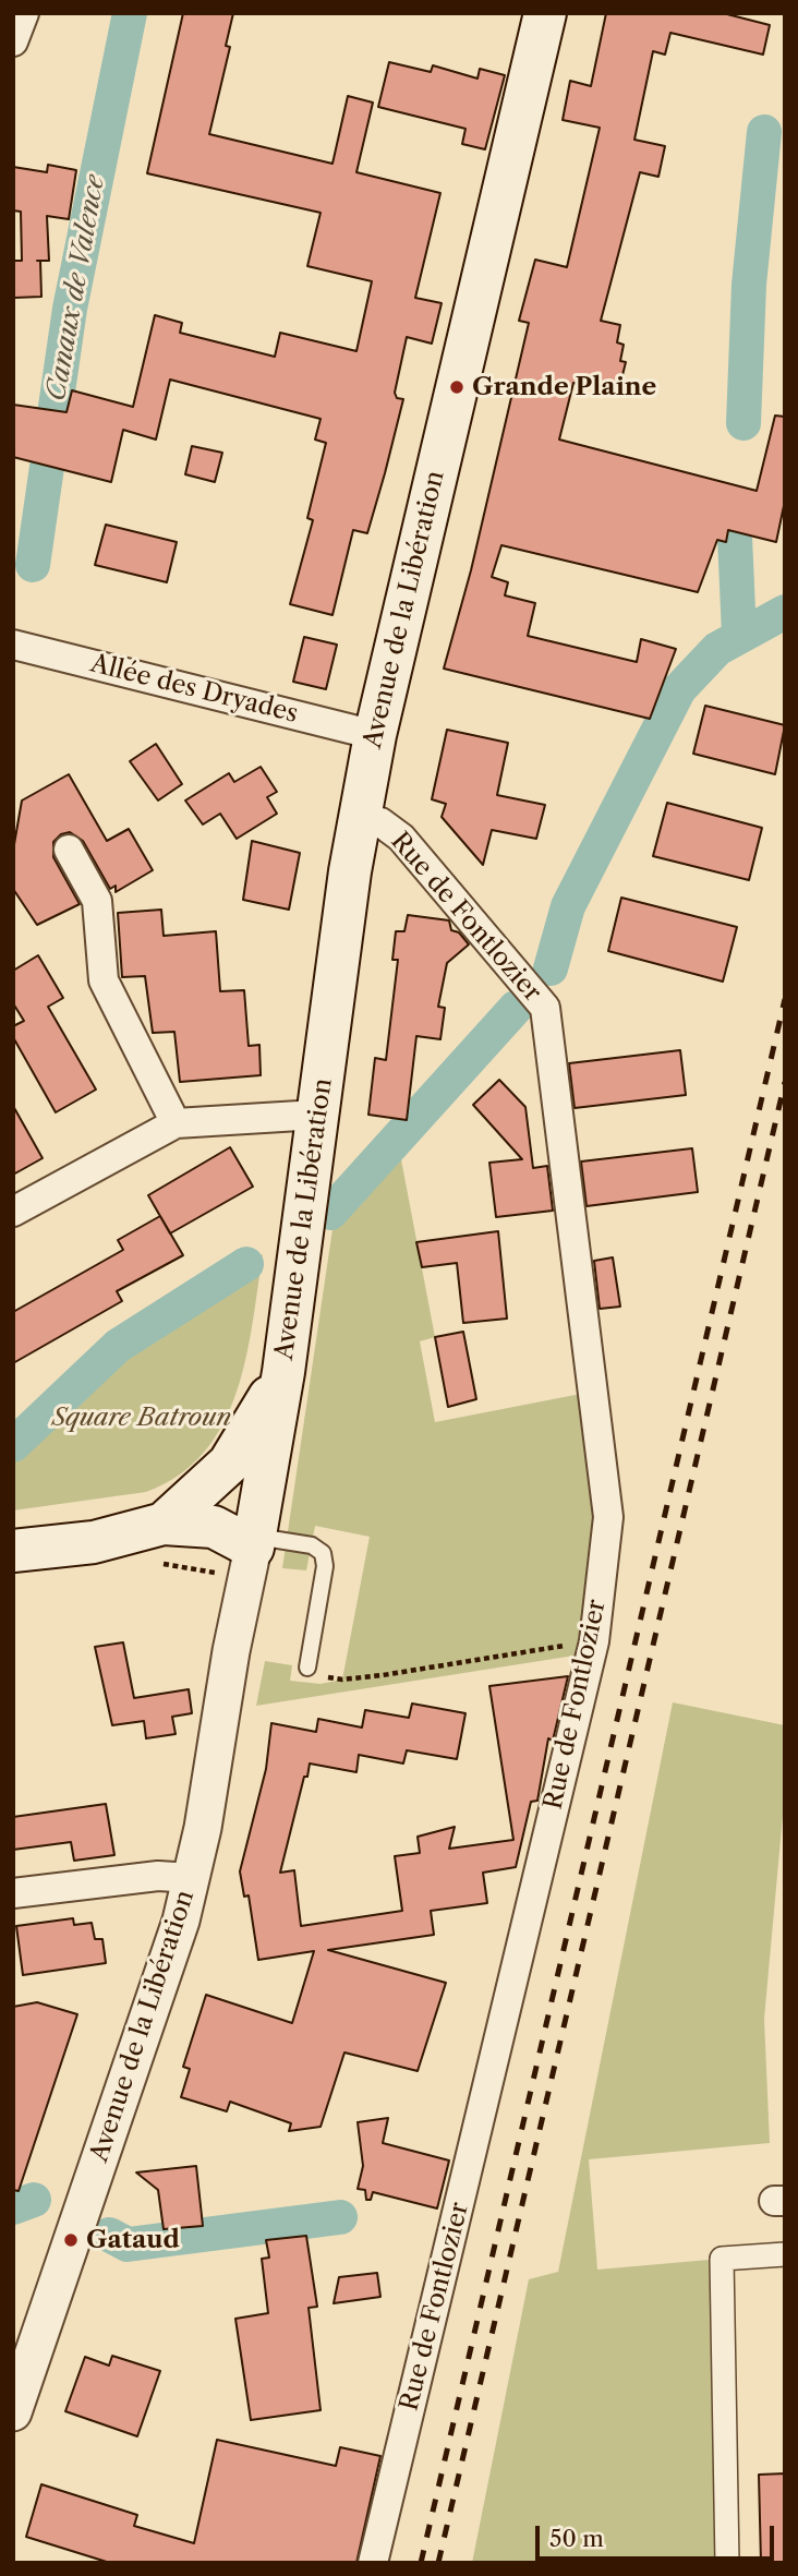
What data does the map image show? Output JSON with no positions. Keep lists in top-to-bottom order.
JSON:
{
  "streets": {
    "main road": ["Avenue de la Libération"],
    "street": ["Allée des Dryades", "Rue de Fontlozier"]
  },
  "crossings": [
    ["Avenue de la Libération", "Allée des Dryades"],
    ["Avenue de la Libération", "Rue de Fontlozier"]
  ],
  "water": ["Canaux de Valence"],
  "parks": ["Square Batroun"],
  "places": ["Grande Plaine", "Gataud"],
  "scale_bar": "50 m"
}
